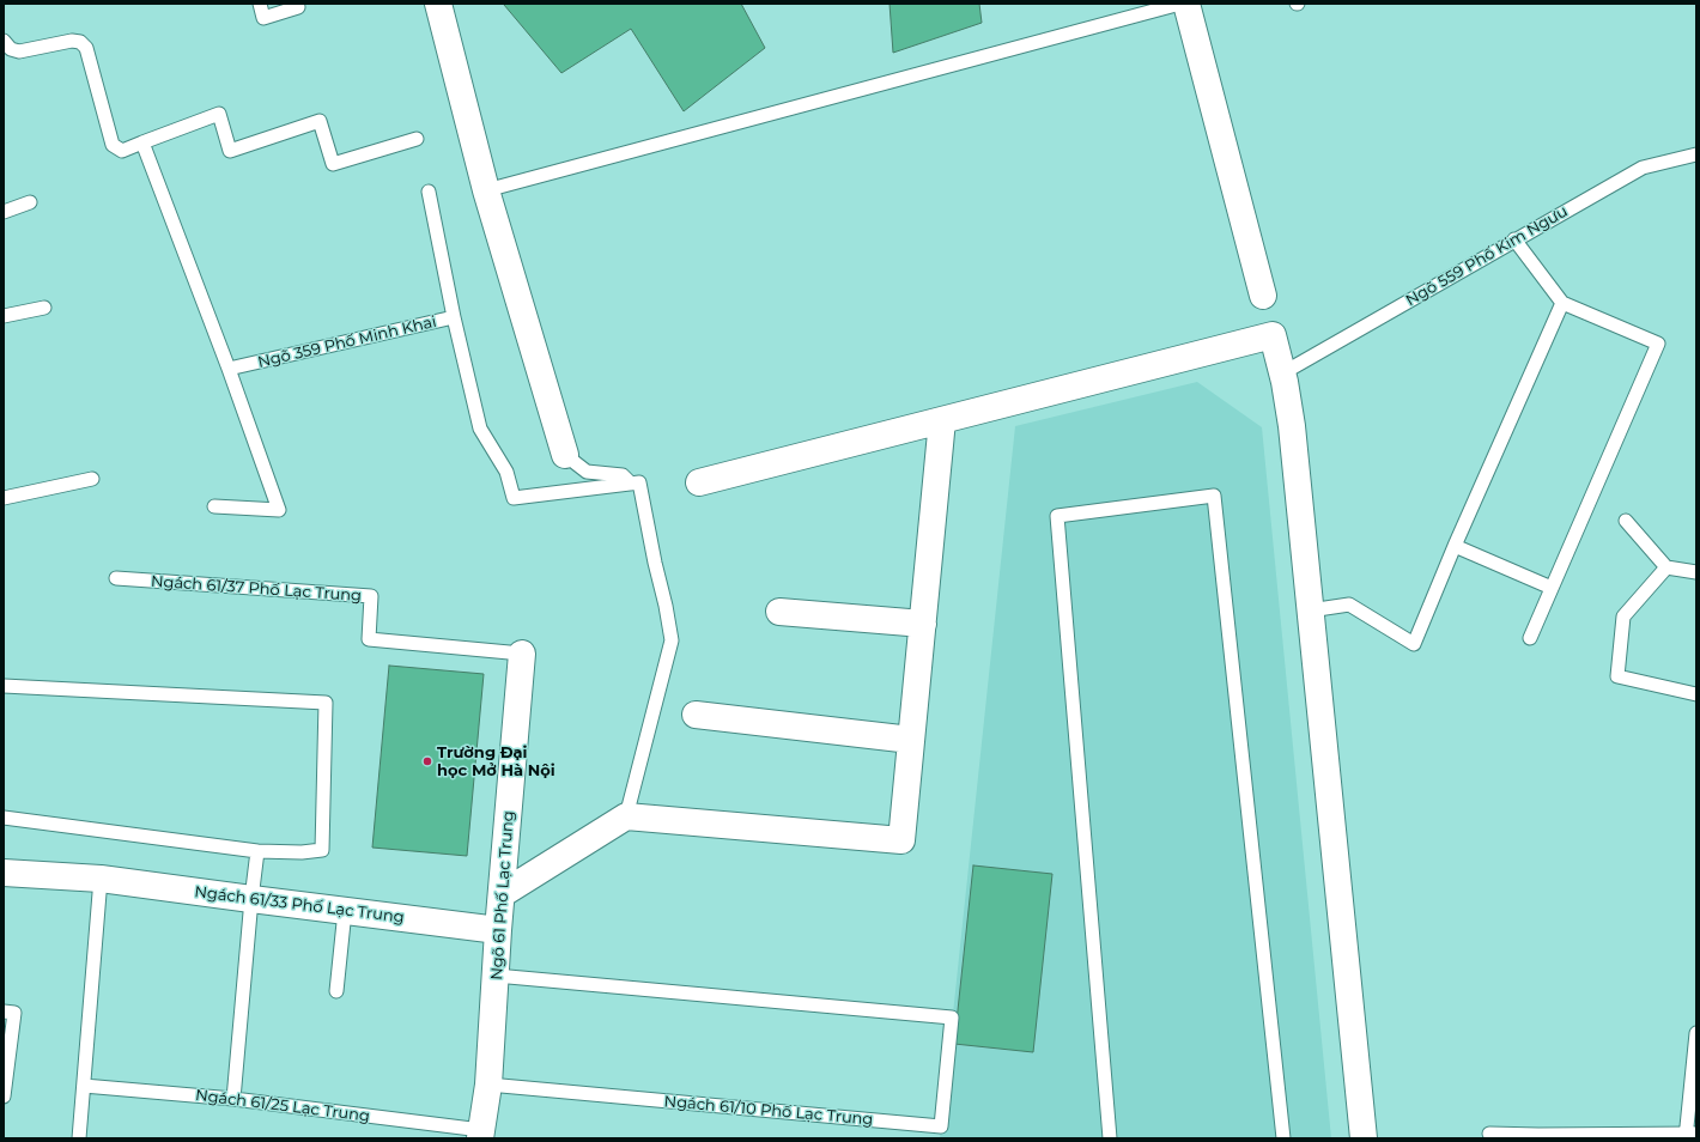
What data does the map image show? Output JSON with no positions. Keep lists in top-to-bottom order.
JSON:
{
  "streets": {
    "street": ["Ngõ 61 Phố Lạc Trung", "Ngách 61/33 Phố Lạc Trung"],
    "lane": [
      "Ngõ 559 Phố Kim Ngưu",
      "Ngõ 359 Phố Minh Khai",
      "Ngách 61/37 Phố Lạc Trung",
      "Ngách 61/25 Lạc Trung",
      "Ngách 61/10 Phố Lạc Trung"
    ]
  },
  "crossings": [
    ["Ngách 61/37 Phố Lạc Trung", "Ngõ 61 Phố Lạc Trung"],
    ["Ngõ 61 Phố Lạc Trung", "Ngách 61/33 Phố Lạc Trung"],
    ["Ngõ 61 Phố Lạc Trung", "Ngách 61/25 Lạc Trung"],
    ["Ngõ 61 Phố Lạc Trung", "Ngách 61/10 Phố Lạc Trung"]
  ],
  "places": ["Trường Đại học Mở Hà Nội"]
}
